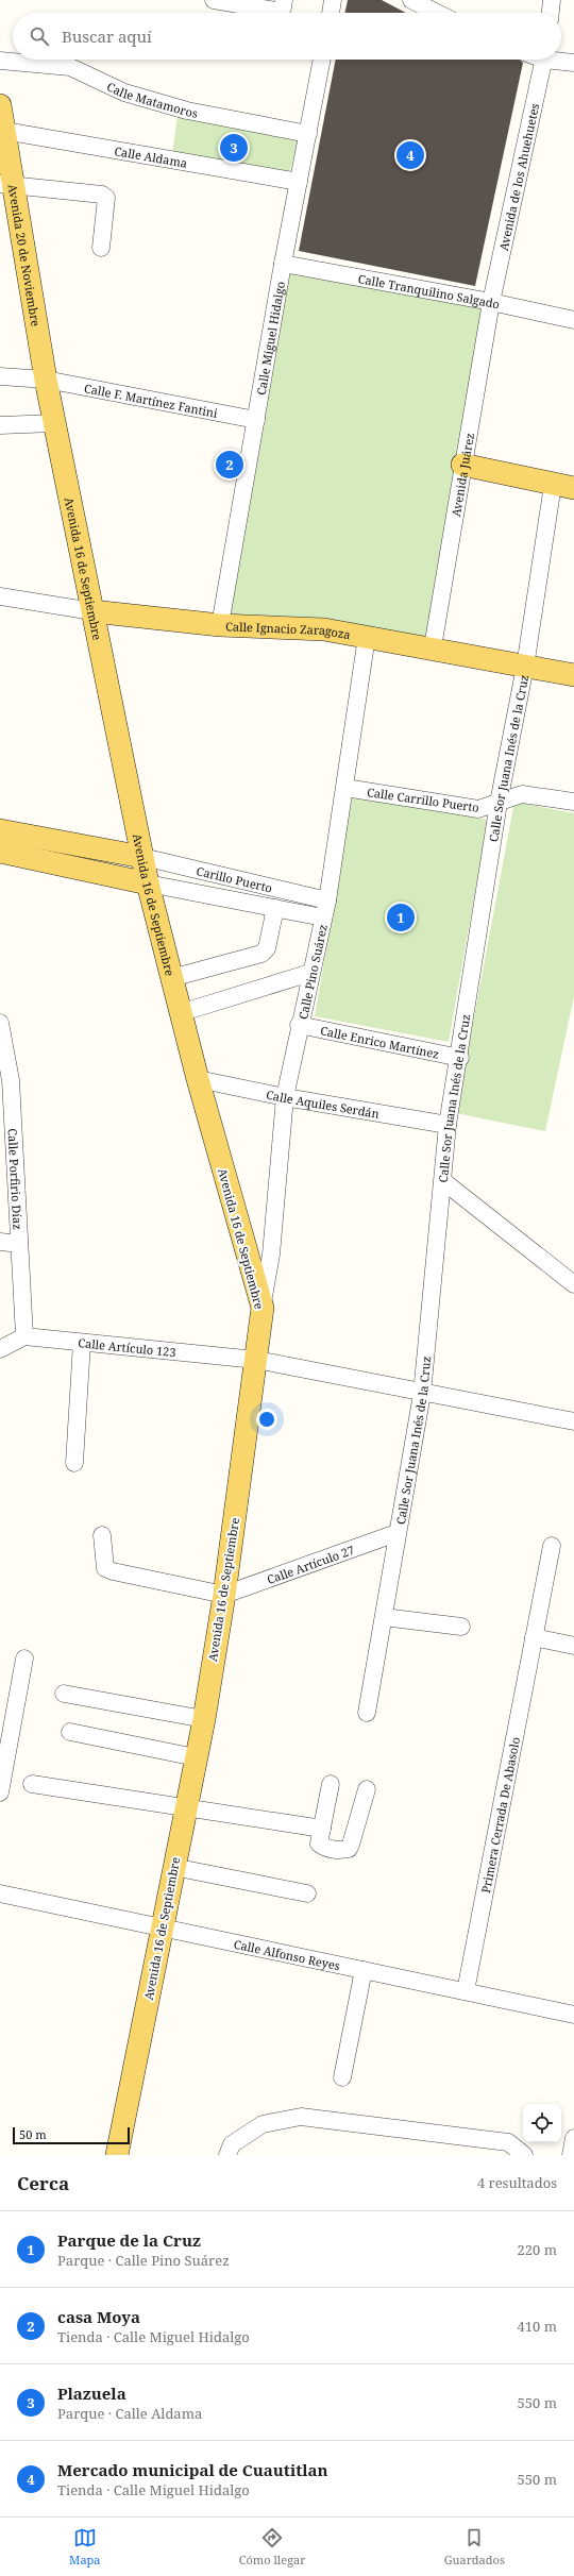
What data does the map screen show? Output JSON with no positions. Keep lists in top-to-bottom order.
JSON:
{
  "streets": {
    "main road": ["Avenida 20 de Noviembre", "Avenida 16 de Septiembre", "Calle Ignacio Zaragoza"],
    "street": [
      "Calle Matamoros",
      "Calle Aldama",
      "Avenida de los Ahuehuetes",
      "Calle Tranquilino Salgado",
      "Calle Miguel Hidalgo",
      "Calle F. Martínez Fantini",
      "Avenida Juárez",
      "Calle Sor Juana Inés de la Cruz",
      "Calle Carrillo Puerto",
      "Carillo Puerto",
      "Calle Pino Suárez",
      "Calle Enrico Martínez",
      "Calle Aquiles Serdán",
      "Calle Porfirio Díaz",
      "Calle Artículo 123",
      "Calle Artículo 27",
      "Primera Cerrada De Abasolo",
      "Calle Alfonso Reyes"
    ]
  },
  "crossings": [
    ["Calle Matamoros", "Calle Miguel Hidalgo"],
    ["Calle Aldama", "Avenida 20 de Noviembre"],
    ["Calle Aldama", "Calle Miguel Hidalgo"],
    ["Avenida de los Ahuehuetes", "Calle Tranquilino Salgado"],
    ["Avenida de los Ahuehuetes", "Avenida Juárez"],
    ["Avenida 20 de Noviembre", "Calle F. Martínez Fantini"],
    ["Avenida 20 de Noviembre", "Avenida 16 de Septiembre"],
    ["Calle Tranquilino Salgado", "Calle Miguel Hidalgo"],
    ["Calle Tranquilino Salgado", "Avenida Juárez"],
    ["Calle Miguel Hidalgo", "Calle F. Martínez Fantini"],
    ["Calle Miguel Hidalgo", "Calle Ignacio Zaragoza"],
    ["Calle F. Martínez Fantini", "Avenida 16 de Septiembre"],
    ["Avenida Juárez", "Calle Ignacio Zaragoza"],
    ["Avenida 16 de Septiembre", "Calle Ignacio Zaragoza"],
    ["Avenida 16 de Septiembre", "Carillo Puerto"],
    ["Avenida 16 de Septiembre", "Calle Pino Suárez"],
    ["Avenida 16 de Septiembre", "Calle Aquiles Serdán"],
    ["Avenida 16 de Septiembre", "Calle Artículo 123"],
    ["Avenida 16 de Septiembre", "Calle Artículo 27"],
    ["Avenida 16 de Septiembre", "Calle Alfonso Reyes"],
    ["Calle Ignacio Zaragoza", "Calle Sor Juana Inés de la Cruz"],
    ["Calle Ignacio Zaragoza", "Calle Pino Suárez"],
    ["Calle Sor Juana Inés de la Cruz", "Calle Carrillo Puerto"],
    ["Calle Sor Juana Inés de la Cruz", "Calle Enrico Martínez"],
    ["Calle Sor Juana Inés de la Cruz", "Calle Aquiles Serdán"],
    ["Calle Sor Juana Inés de la Cruz", "Calle Artículo 123"],
    ["Calle Sor Juana Inés de la Cruz", "Calle Artículo 27"],
    ["Calle Carrillo Puerto", "Calle Pino Suárez"],
    ["Carillo Puerto", "Calle Pino Suárez"],
    ["Calle Pino Suárez", "Calle Enrico Martínez"],
    ["Calle Pino Suárez", "Calle Aquiles Serdán"],
    ["Calle Porfirio Díaz", "Calle Artículo 123"],
    ["Primera Cerrada De Abasolo", "Calle Alfonso Reyes"]
  ],
  "scale_bar": "50 m",
  "page": {
    "search": "Buscar aquí",
    "pins": [
      "3",
      "4",
      "2",
      "1"
    ],
    "scale": "50 m",
    "heading": ["Cerca", "4 resultados"],
    "list": [
      {
        "mark": "1",
        "name": "Parque de la Cruz",
        "note": "Parque · Calle Pino Suárez",
        "value": "220 m"
      },
      {
        "mark": "2",
        "name": "casa Moya",
        "note": "Tienda · Calle Miguel Hidalgo",
        "value": "410 m"
      },
      {
        "mark": "3",
        "name": "Plazuela",
        "note": "Parque · Calle Aldama",
        "value": "550 m"
      },
      {
        "mark": "4",
        "name": "Mercado municipal de Cuautitlan",
        "note": "Tienda · Calle Miguel Hidalgo",
        "value": "550 m"
      }
    ],
    "nav": ["Mapa", "Cómo llegar", "Guardados"]
  }
}
